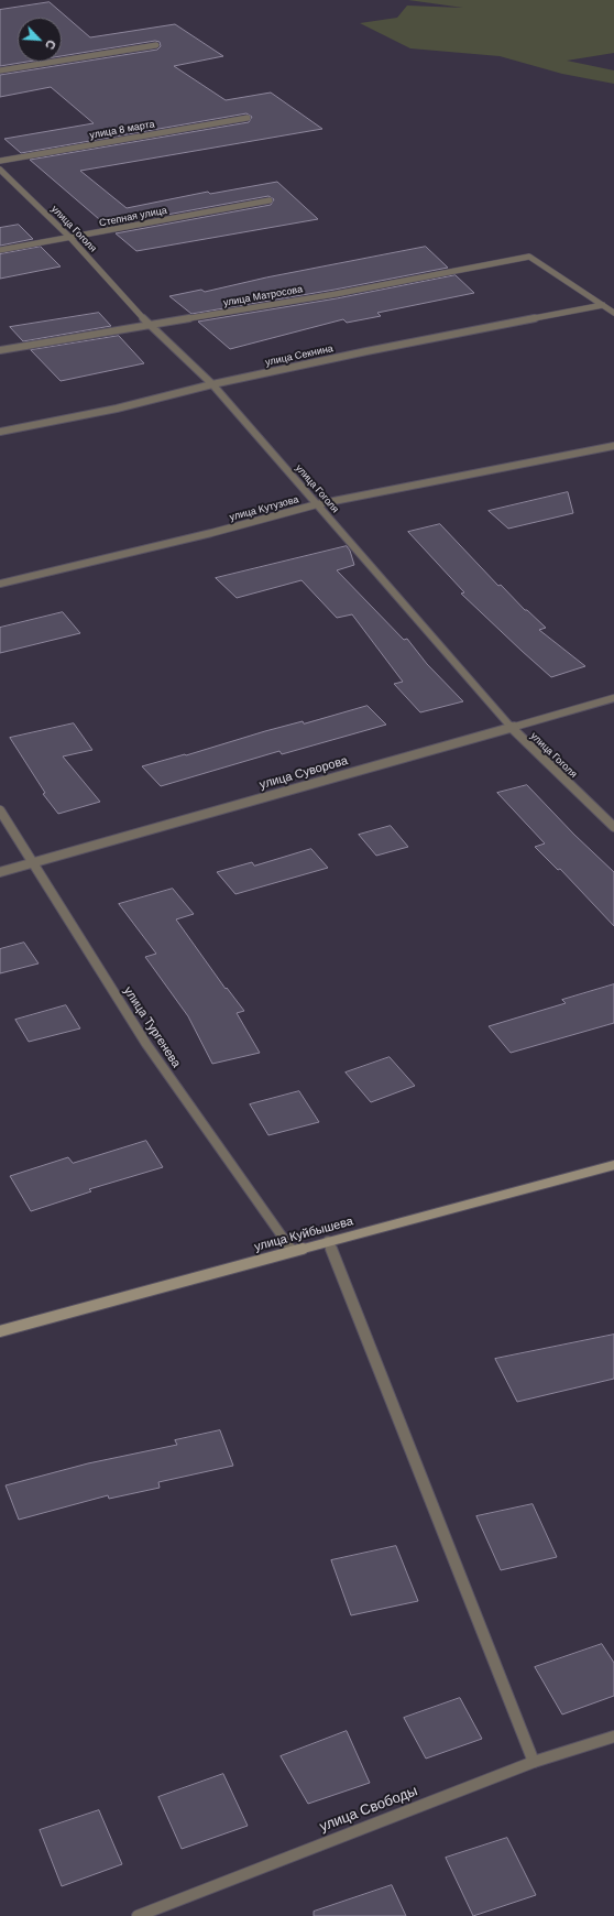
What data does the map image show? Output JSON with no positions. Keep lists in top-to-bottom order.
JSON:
{
  "streets": {
    "main road": ["улица Куйбышева"],
    "street": [
      "улица 8 марта",
      "Степная улица",
      "улица Гоголя",
      "улица Матросова",
      "улица Секнина",
      "улица Кутузова",
      "улица Суворова",
      "улица Тургенева",
      "улица Свободы"
    ]
  },
  "crossings": [
    ["Степная улица", "улица Гоголя"],
    ["улица Гоголя", "улица Матросова"],
    ["улица Гоголя", "улица Секнина"],
    ["улица Гоголя", "улица Кутузова"],
    ["улица Гоголя", "улица Суворова"],
    ["улица Матросова", "улица Секнина"],
    ["улица Суворова", "улица Тургенева"],
    ["улица Тургенева", "улица Куйбышева"]
  ],
  "north": "bottom right"
}
